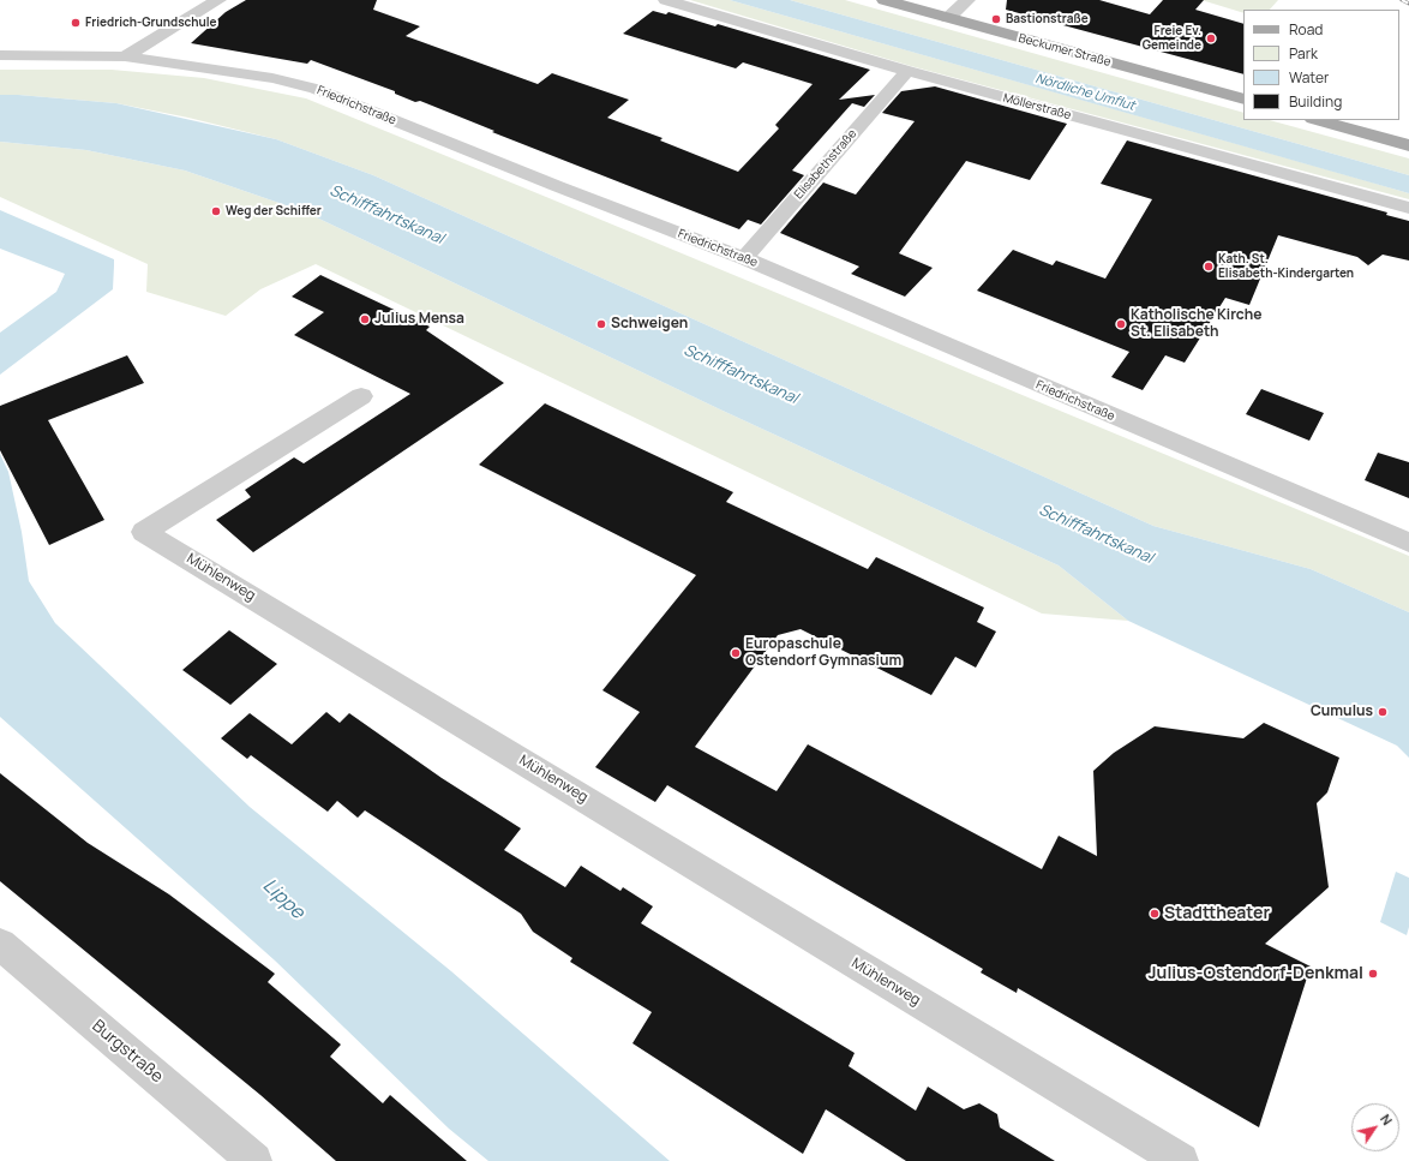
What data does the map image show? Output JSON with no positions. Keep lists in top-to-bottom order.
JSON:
{
  "streets": {
    "main road": ["Beckumer Straße"],
    "street": [
      "Friedrichstraße",
      "Möllerstraße",
      "Elisabethstraße",
      "Mühlenweg",
      "Burgstraße"
    ]
  },
  "crossings": [
    ["Friedrichstraße", "Elisabethstraße"],
    ["Möllerstraße", "Elisabethstraße"]
  ],
  "water": ["Nördliche Umflut", "Schifffahrtskanal", "Lippe"],
  "places": [
    "Bastionstraße",
    "Friedrich-Grundschule",
    "Freie Ev. Gemeinde",
    "Weg der Schiffer",
    "Kath. St. Elisabeth-Kindergarten",
    "Julius Mensa",
    "Schweigen",
    "Katholische Kirche St. Elisabeth",
    "Europaschule Ostendorf Gymnasium",
    "Cumulus",
    "Stadttheater",
    "Julius-Ostendorf-Denkmal"
  ],
  "legend": [
    "Road",
    "Park",
    "Water",
    "Building"
  ],
  "north": "top right"
}
